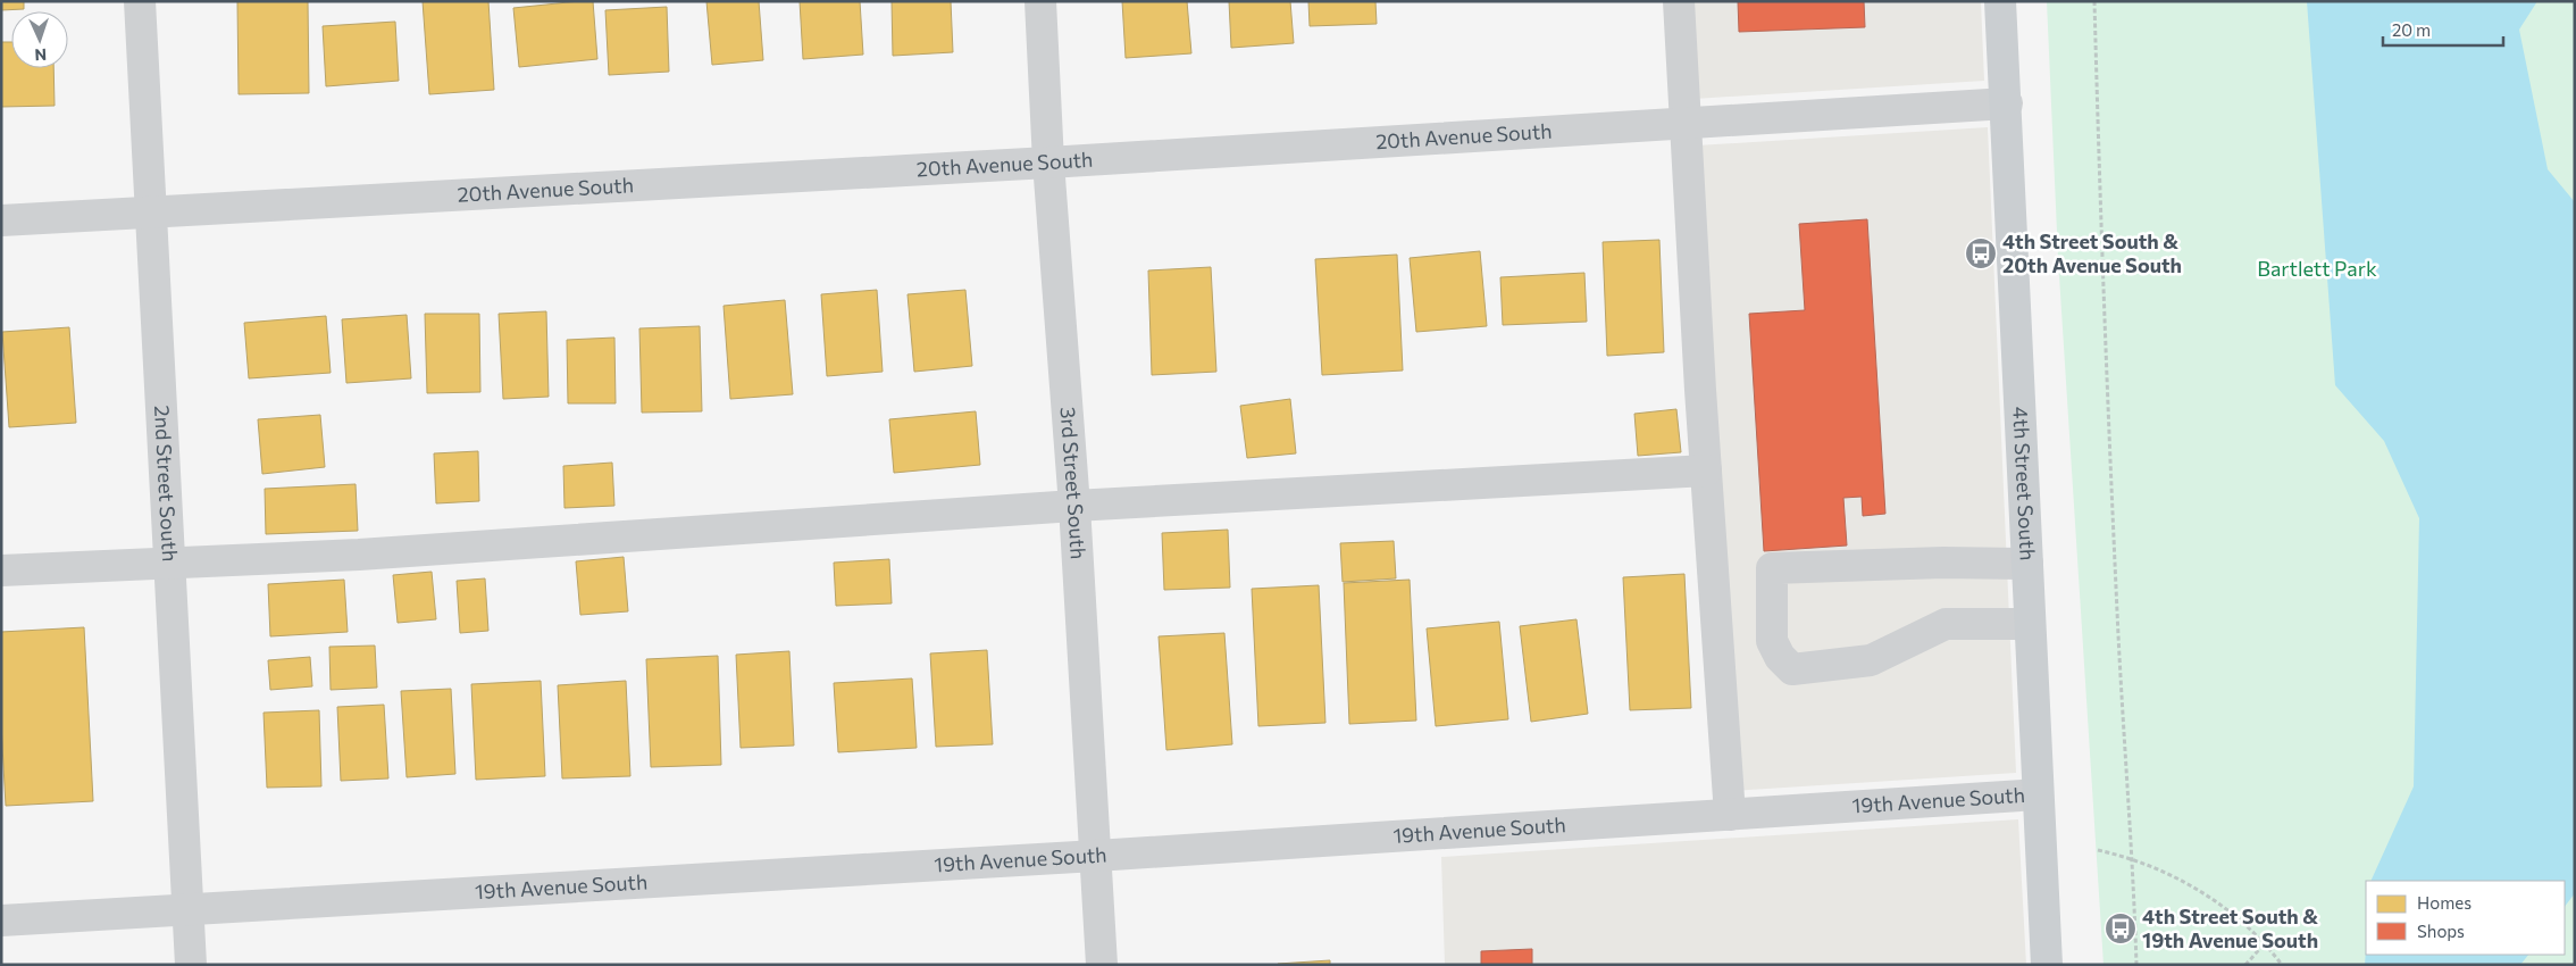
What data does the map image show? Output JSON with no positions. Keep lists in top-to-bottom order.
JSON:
{
  "streets": {
    "main road": ["4th Street South"],
    "street": [
      "20th Avenue South",
      "2nd Street South",
      "3rd Street South",
      "19th Avenue South"
    ]
  },
  "crossings": [
    ["20th Avenue South", "2nd Street South"],
    ["20th Avenue South", "3rd Street South"],
    ["20th Avenue South", "4th Street South"],
    ["2nd Street South", "19th Avenue South"],
    ["3rd Street South", "19th Avenue South"],
    ["4th Street South", "19th Avenue South"]
  ],
  "parks": ["Bartlett Park"],
  "places": {
    "bus stop": ["4th Street South & 20th Avenue South", "4th Street South & 19th Avenue South"]
  },
  "legend": ["Homes", "Shops"],
  "scale_bar": "20 m",
  "north": "bottom"
}
